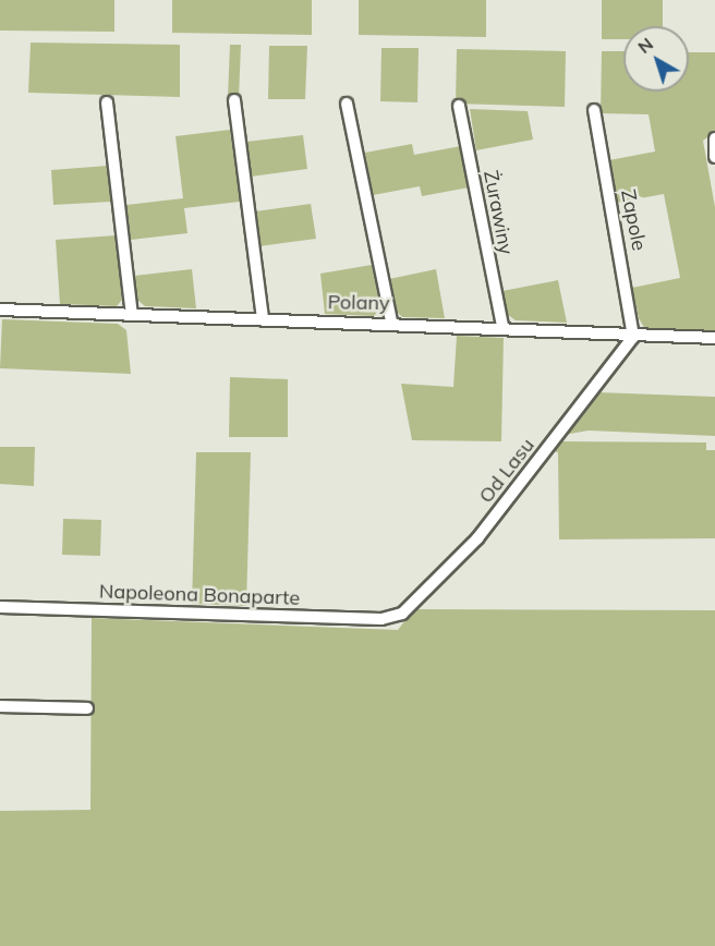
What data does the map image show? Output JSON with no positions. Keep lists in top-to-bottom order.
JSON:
{
  "streets": {
    "street": [
      "Żurawiny",
      "Zapole",
      "Polany",
      "Od Lasu",
      "Napoleona Bonaparte"
    ]
  },
  "crossings": [
    ["Żurawiny", "Polany"],
    ["Zapole", "Polany"],
    ["Zapole", "Od Lasu"],
    ["Polany", "Od Lasu"],
    ["Od Lasu", "Napoleona Bonaparte"]
  ],
  "north": "top left"
}
